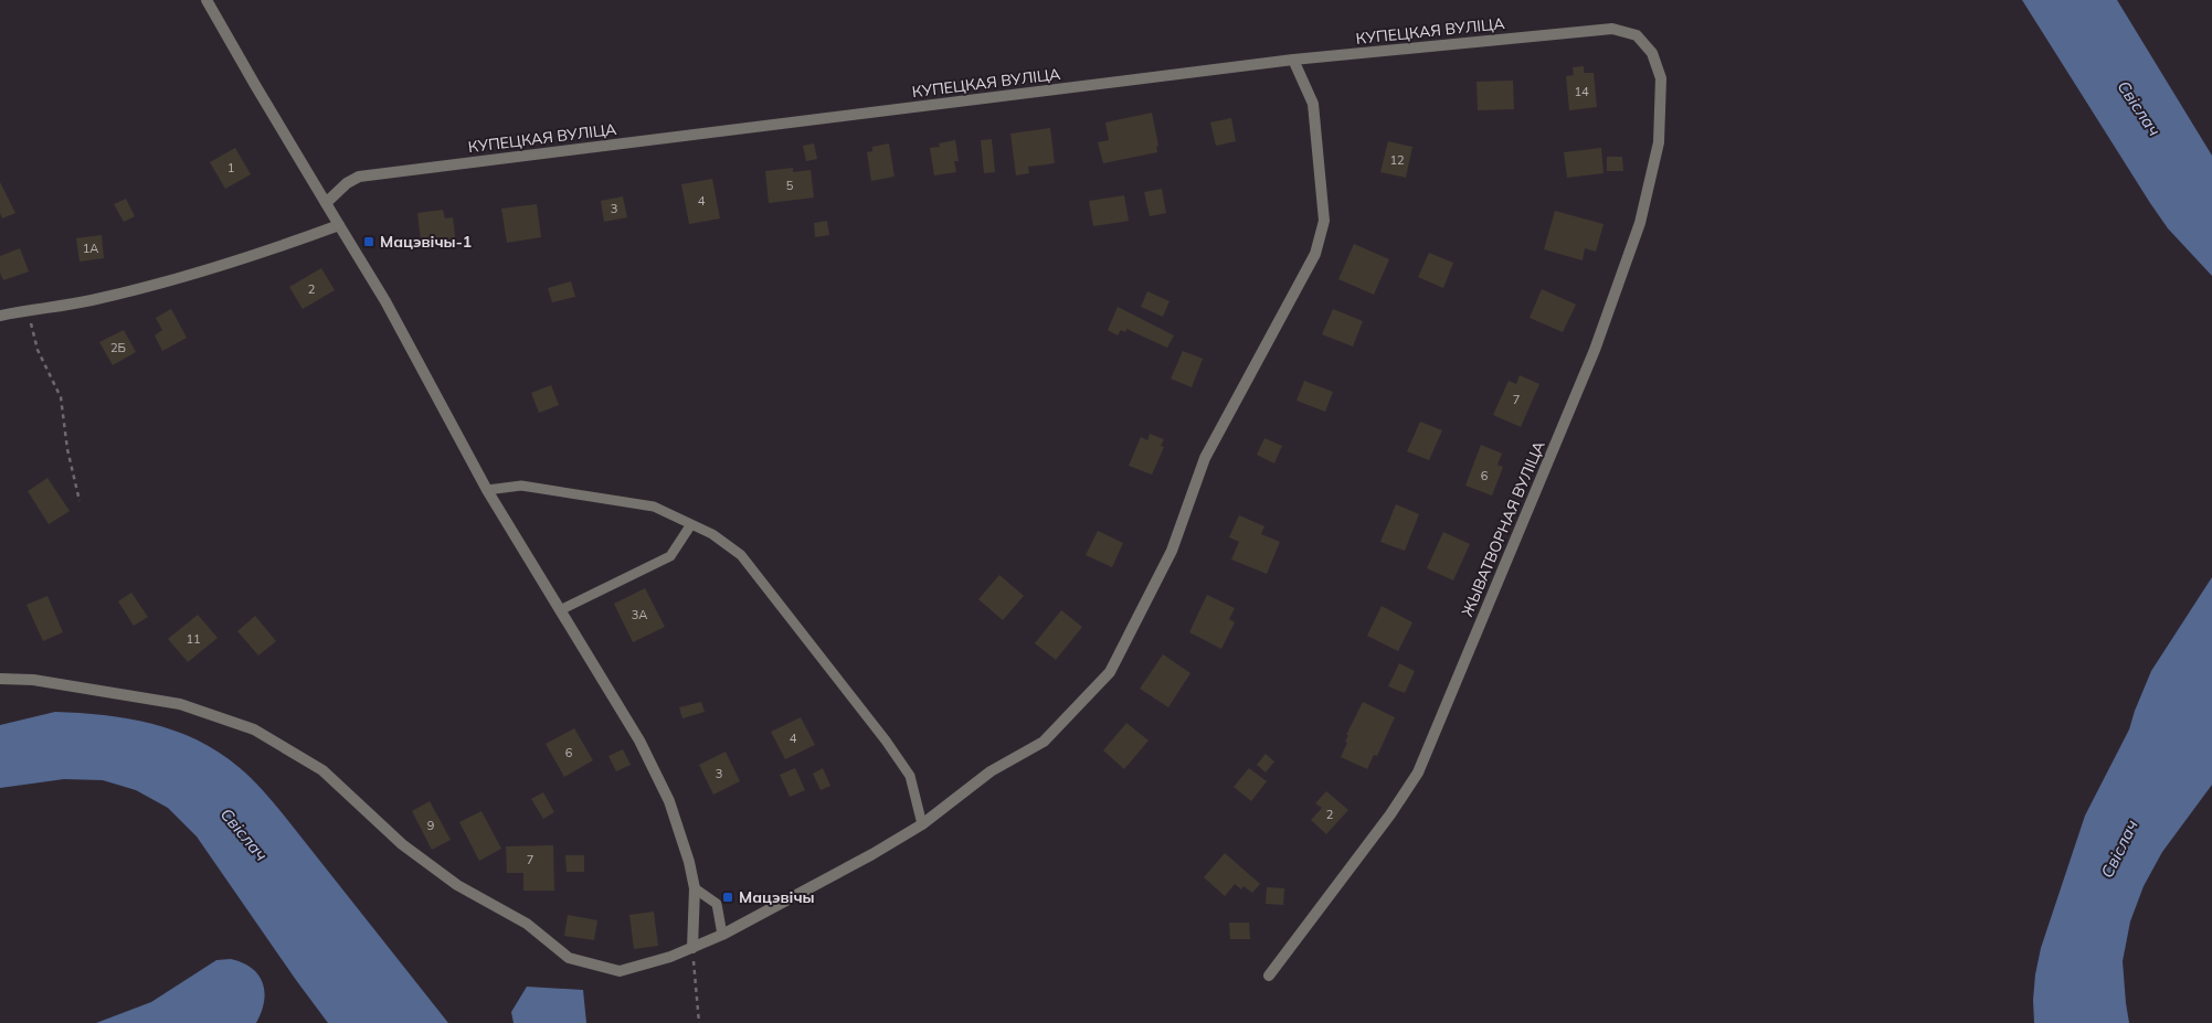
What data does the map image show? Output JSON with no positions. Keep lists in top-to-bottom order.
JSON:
{
  "streets": {
    "street": ["КУПЕЦКАЯ ВУЛІЦА", "ЖЫВАТВОРНАЯ ВУЛІЦА"]
  },
  "crossings": [
    ["КУПЕЦКАЯ ВУЛІЦА", "ЖЫВАТВОРНАЯ ВУЛІЦА"]
  ],
  "water": ["Свіслач"],
  "places": {
    "transit": ["Мацэвічы-1", "Мацэвічы"]
  },
  "house_numbers": [
    "14",
    "12",
    "1",
    "5",
    "4",
    "3",
    "1А",
    "2",
    "2Б",
    "7",
    "6",
    "3А",
    "11",
    "4",
    "6",
    "3",
    "2",
    "9",
    "7"
  ]
}
